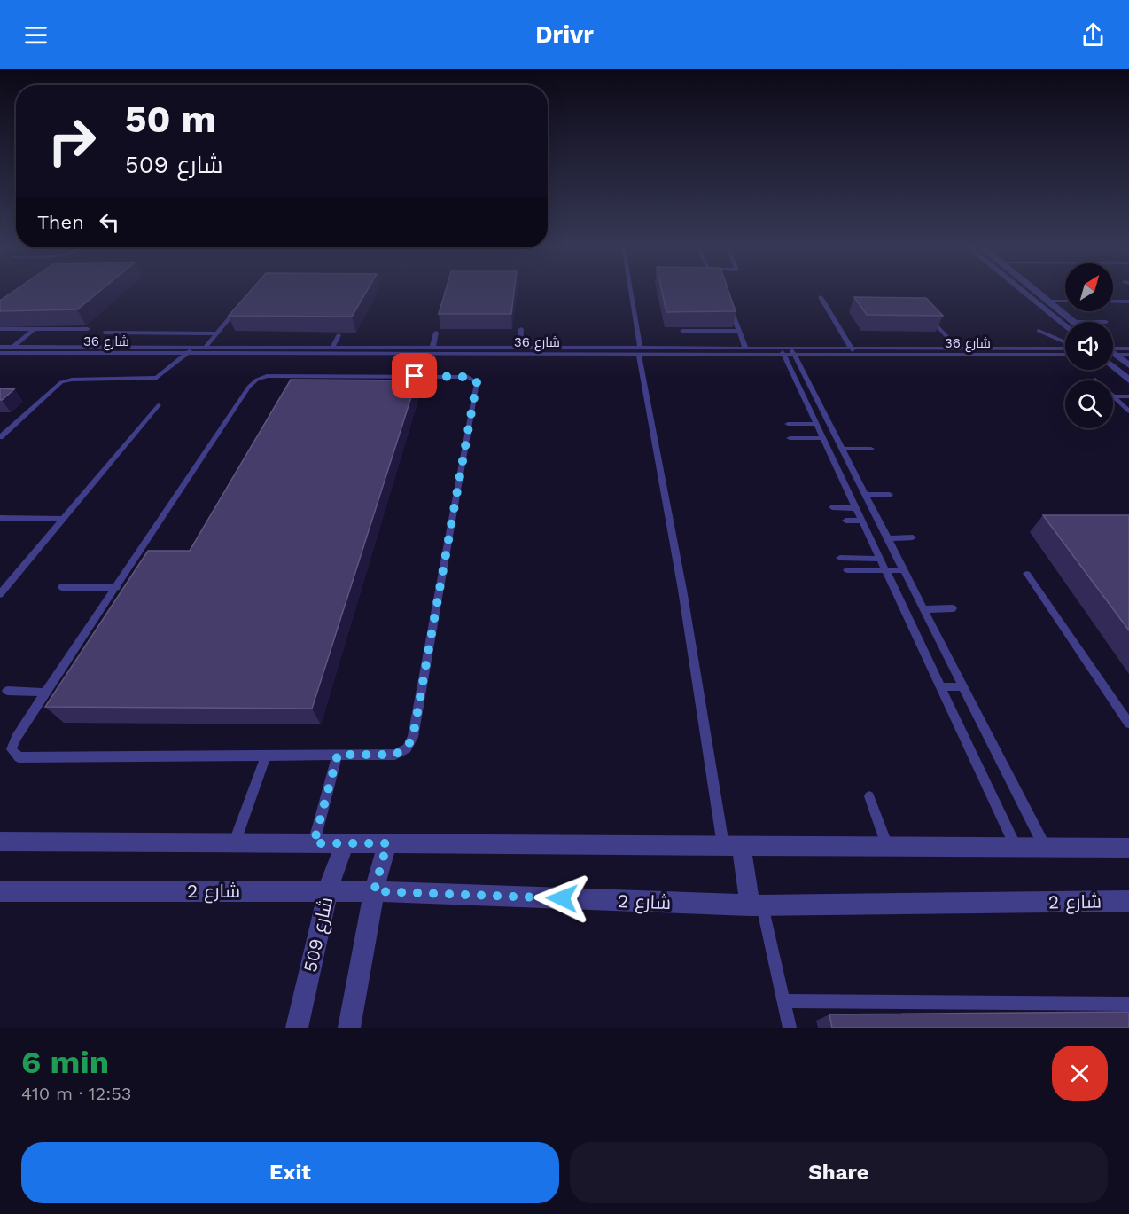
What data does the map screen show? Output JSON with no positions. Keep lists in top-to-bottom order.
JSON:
{
  "streets": {
    "street": ["شارع 2", "شارع 509"],
    "lane": ["شارع 36"]
  },
  "crossings": [
    ["شارع 2", "شارع 509"]
  ],
  "north": "top right",
  "page": {
    "header": "Drivr",
    "turn": ["50 m", "شارع 509"],
    "then": "Then",
    "heading": ["6 min", "410 m · 12:53"],
    "buttons": ["Exit", "Share"]
  }
}
